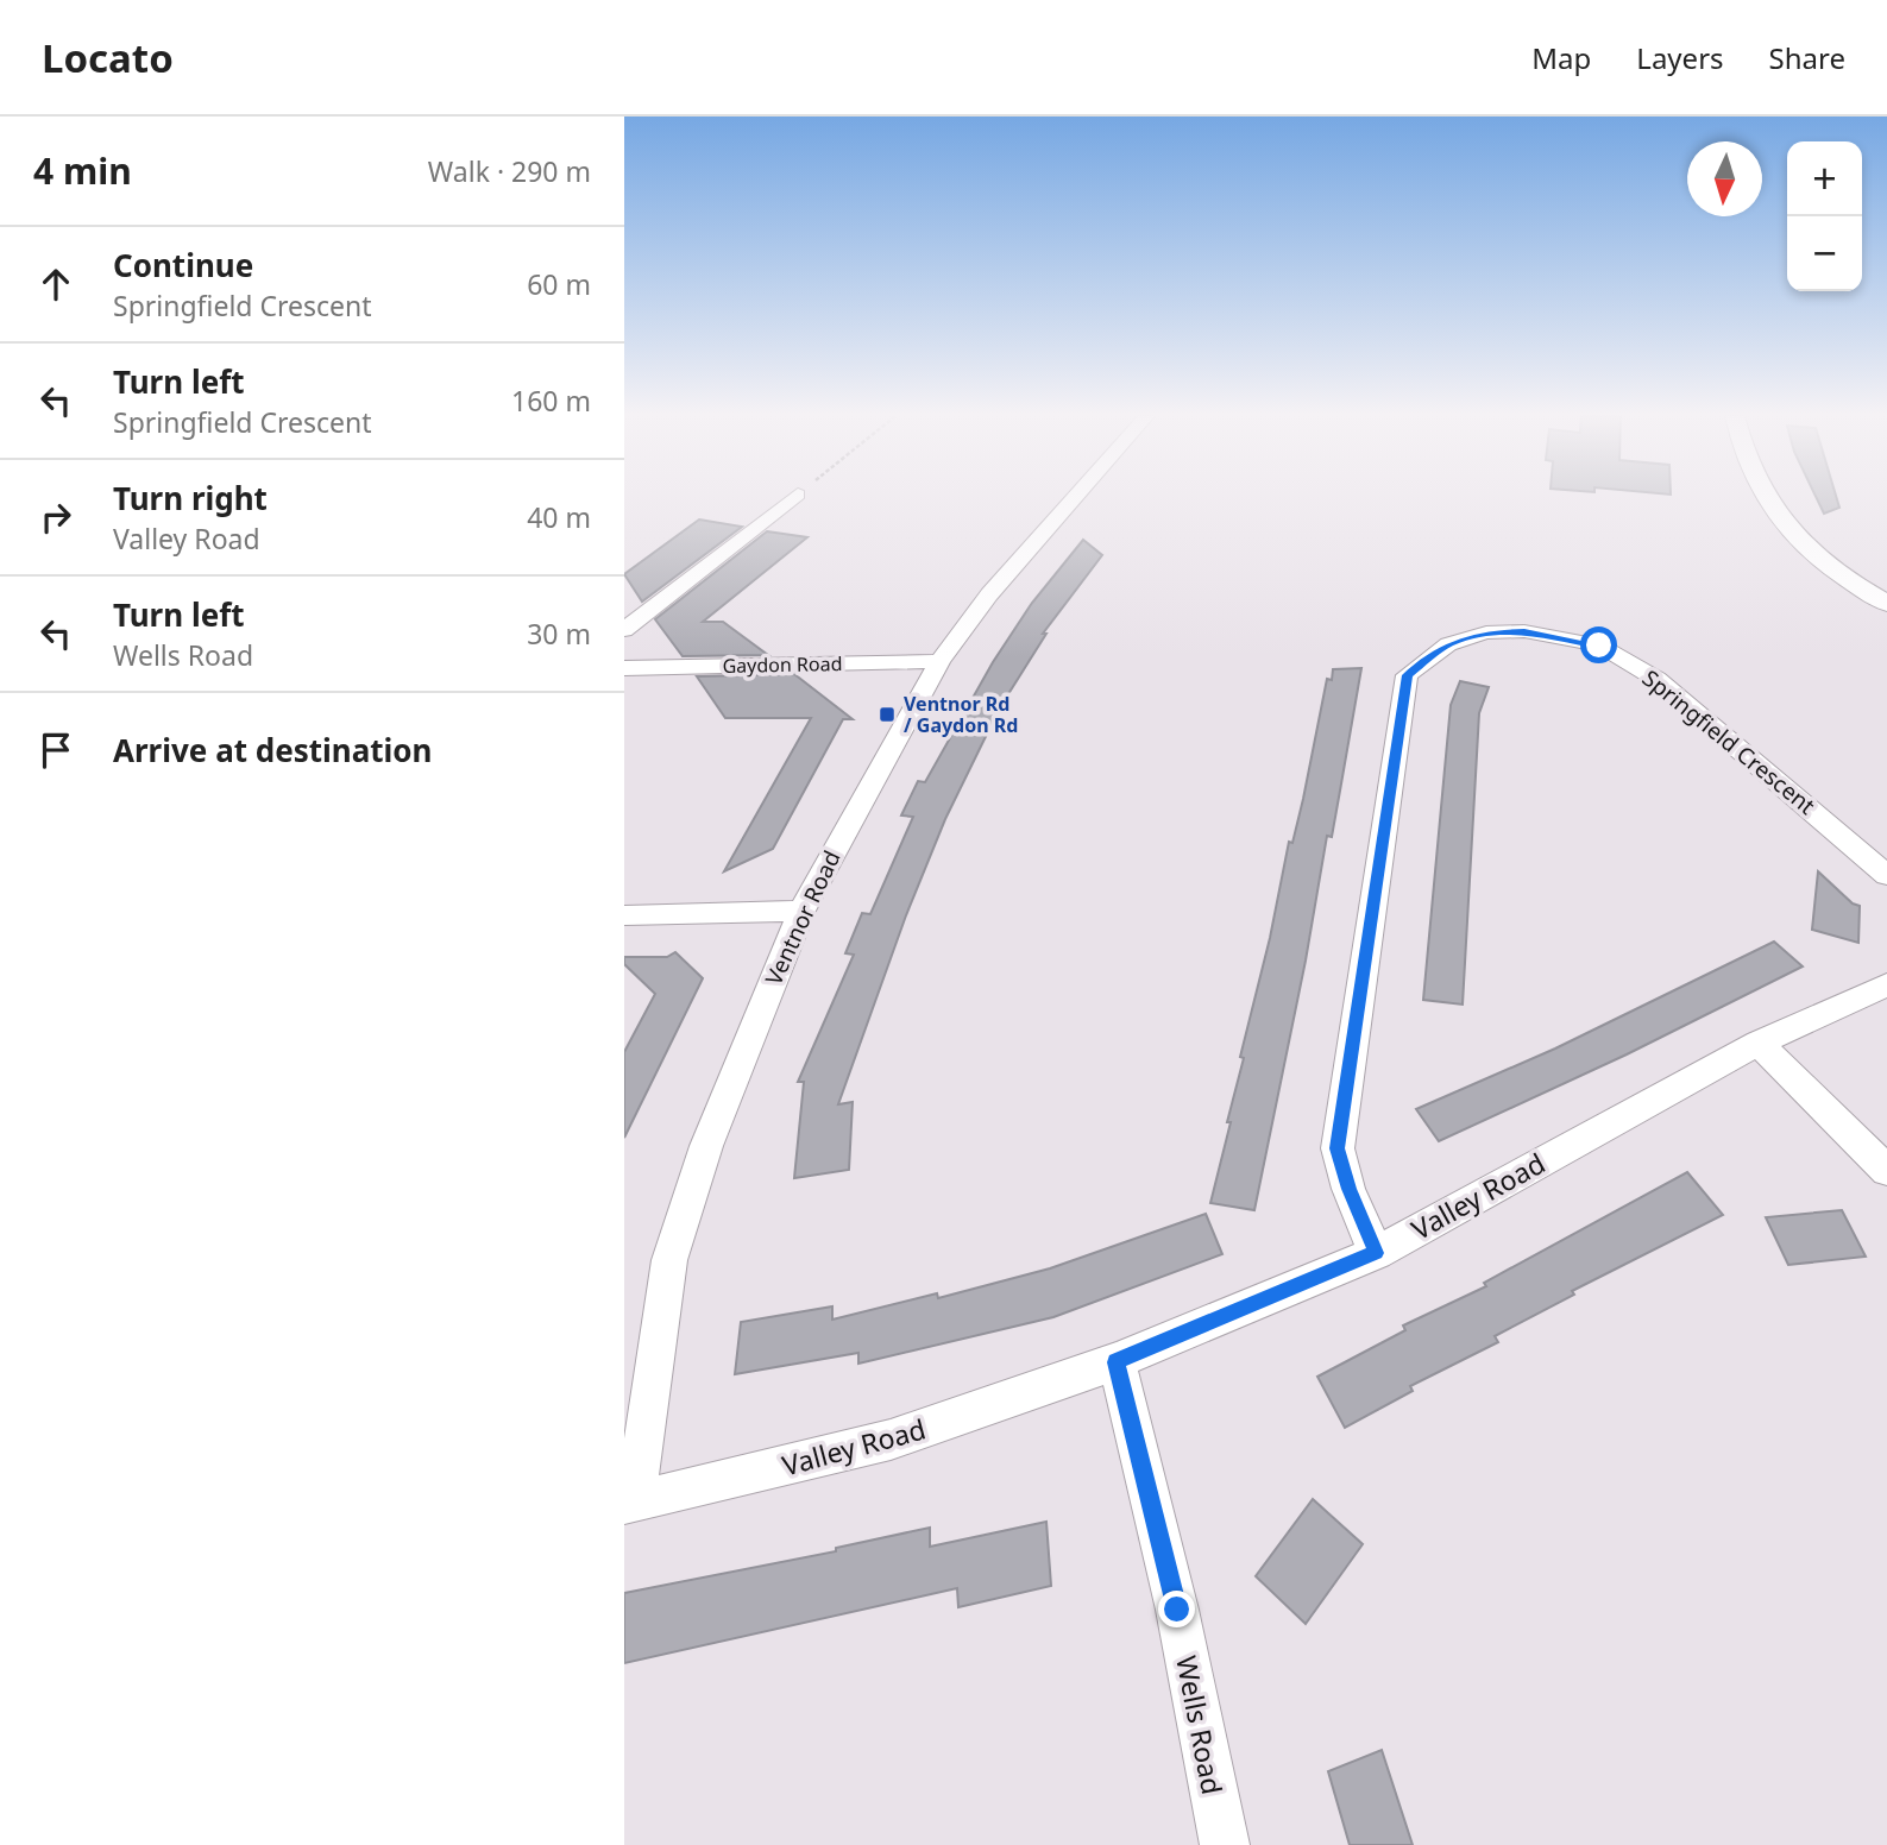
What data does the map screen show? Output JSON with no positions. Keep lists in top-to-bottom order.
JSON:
{
  "streets": {
    "street": [
      "Gaydon Road",
      "Springfield Crescent",
      "Ventnor Road",
      "Valley Road",
      "Wells Road"
    ]
  },
  "crossings": [
    ["Gaydon Road", "Ventnor Road"],
    ["Springfield Crescent", "Valley Road"],
    ["Ventnor Road", "Valley Road"],
    ["Valley Road", "Wells Road"]
  ],
  "places": {
    "transit": ["Ventnor Rd / Gaydon Rd"]
  },
  "north": "bottom",
  "page": {
    "header": "Locato",
    "nav": ["Map", "Layers", "Share"],
    "heading": ["4 min", "Walk · 290 m"],
    "map_buttons": ["+", "−"],
    "list": [
      ["Continue", "Springfield Crescent", "60 m"],
      ["Turn left", "Springfield Crescent", "160 m"],
      ["Turn right", "Valley Road", "40 m"],
      ["Turn left", "Wells Road", "30 m"],
      "Arrive at destination"
    ]
  }
}
